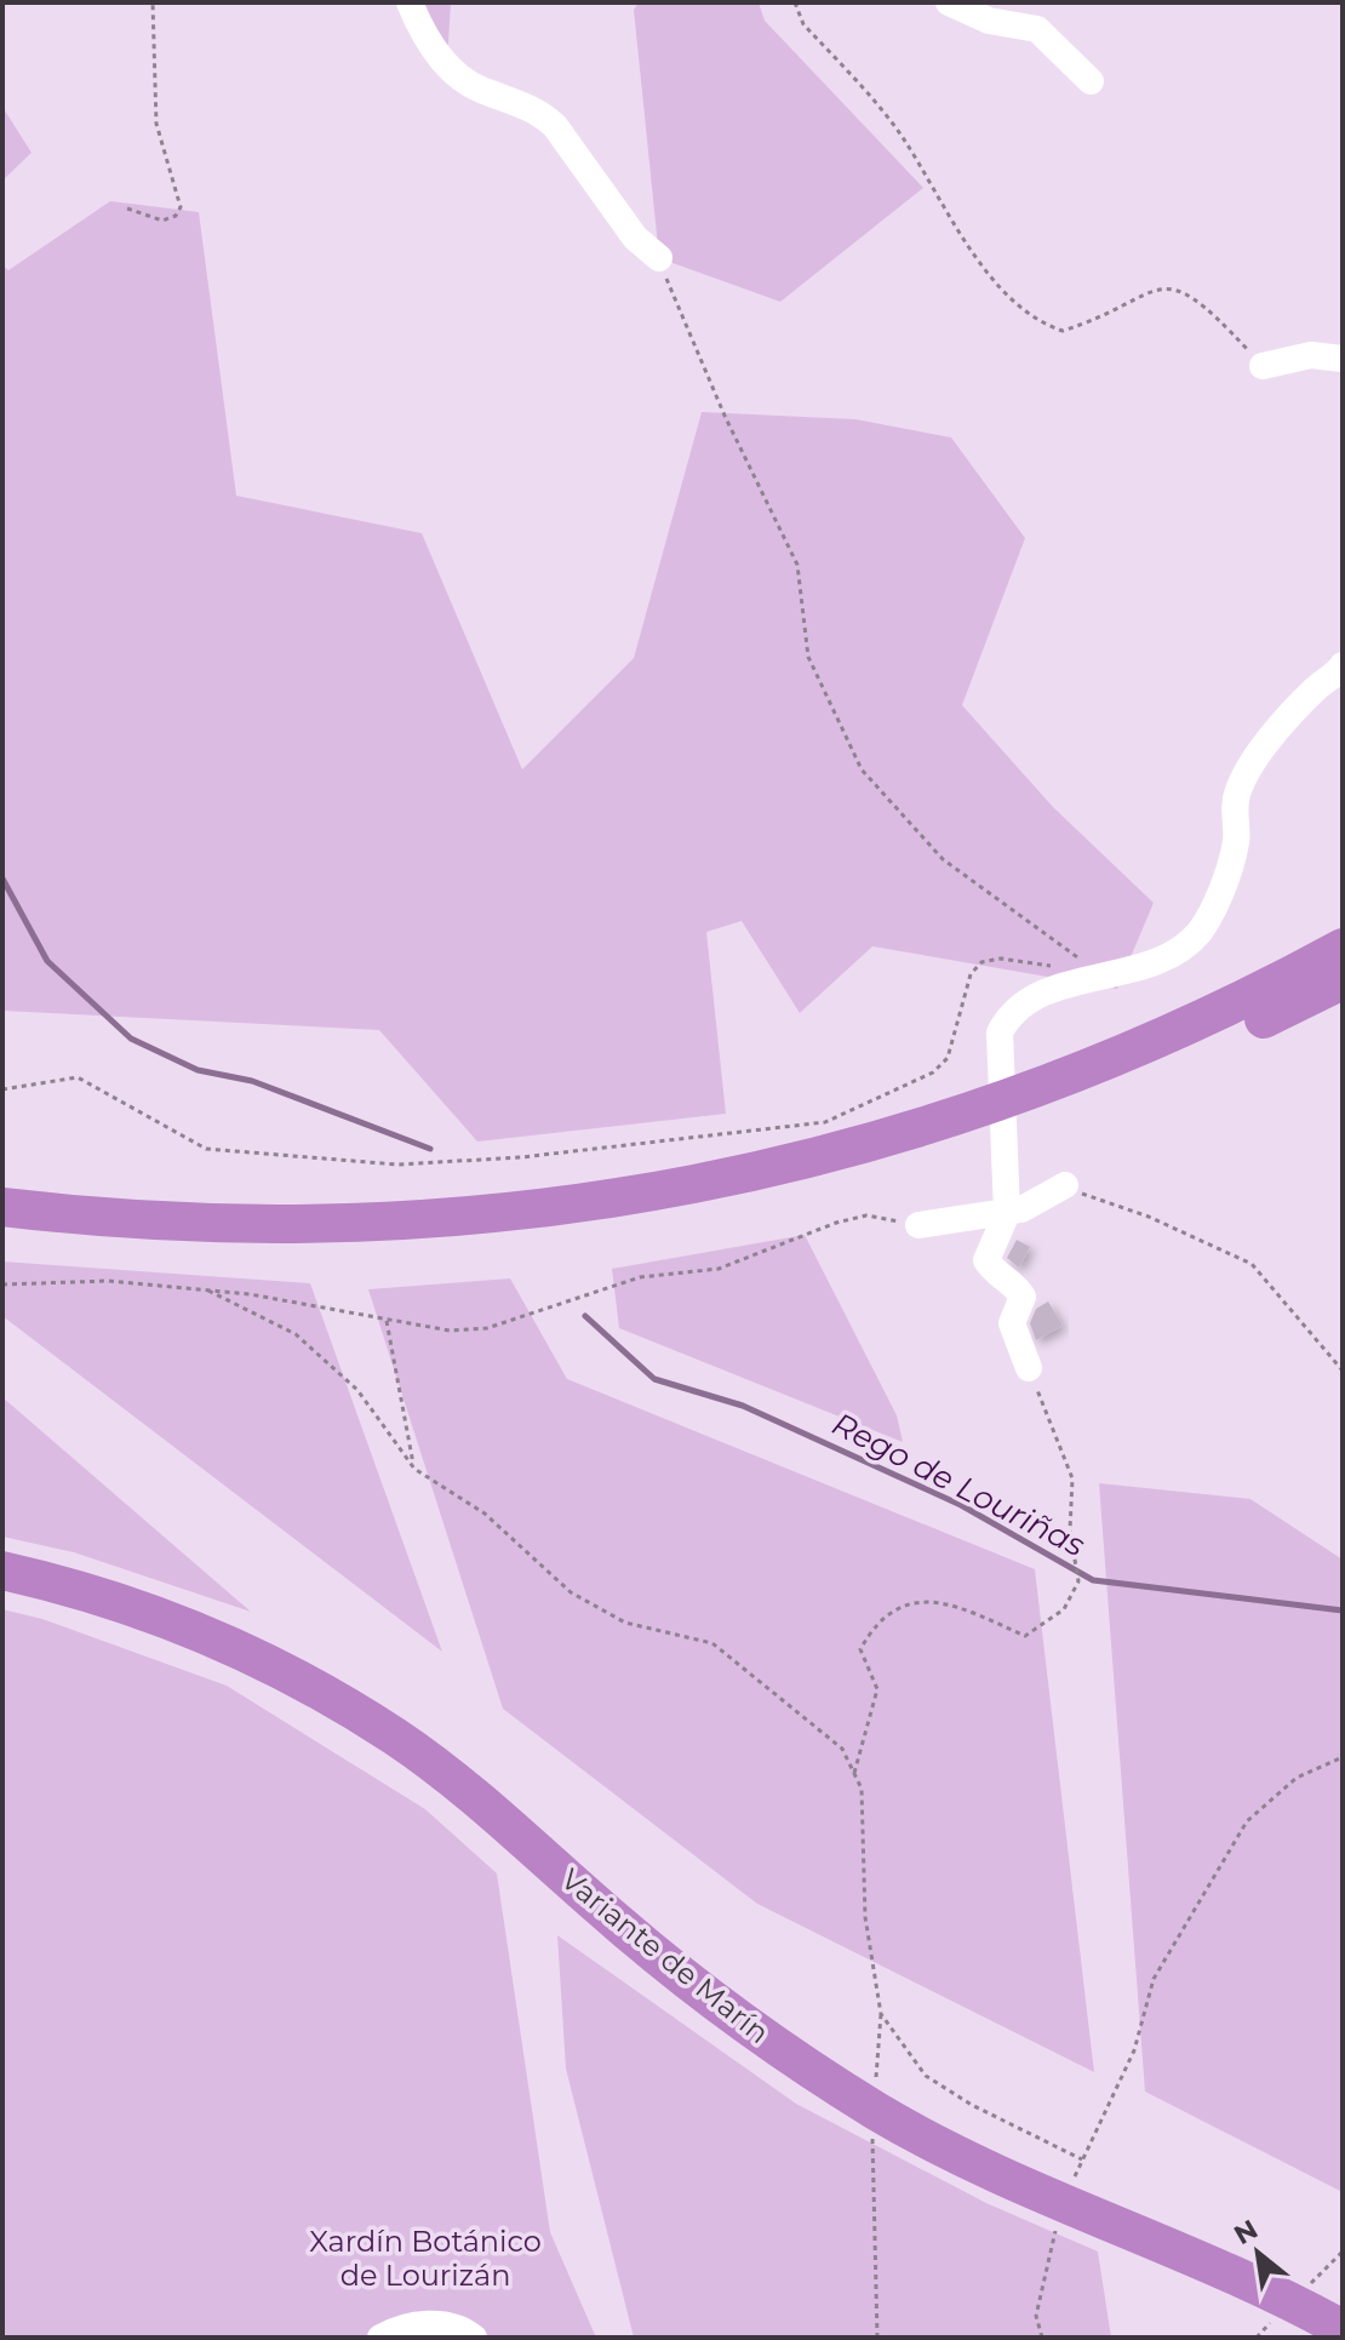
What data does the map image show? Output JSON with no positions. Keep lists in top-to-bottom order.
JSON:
{
  "streets": {
    "highway": ["Variante de Marín"]
  },
  "water": ["Rego de Louriñas"],
  "parks": ["Xardín Botánico de Lourizán"],
  "north": "top left"
}
